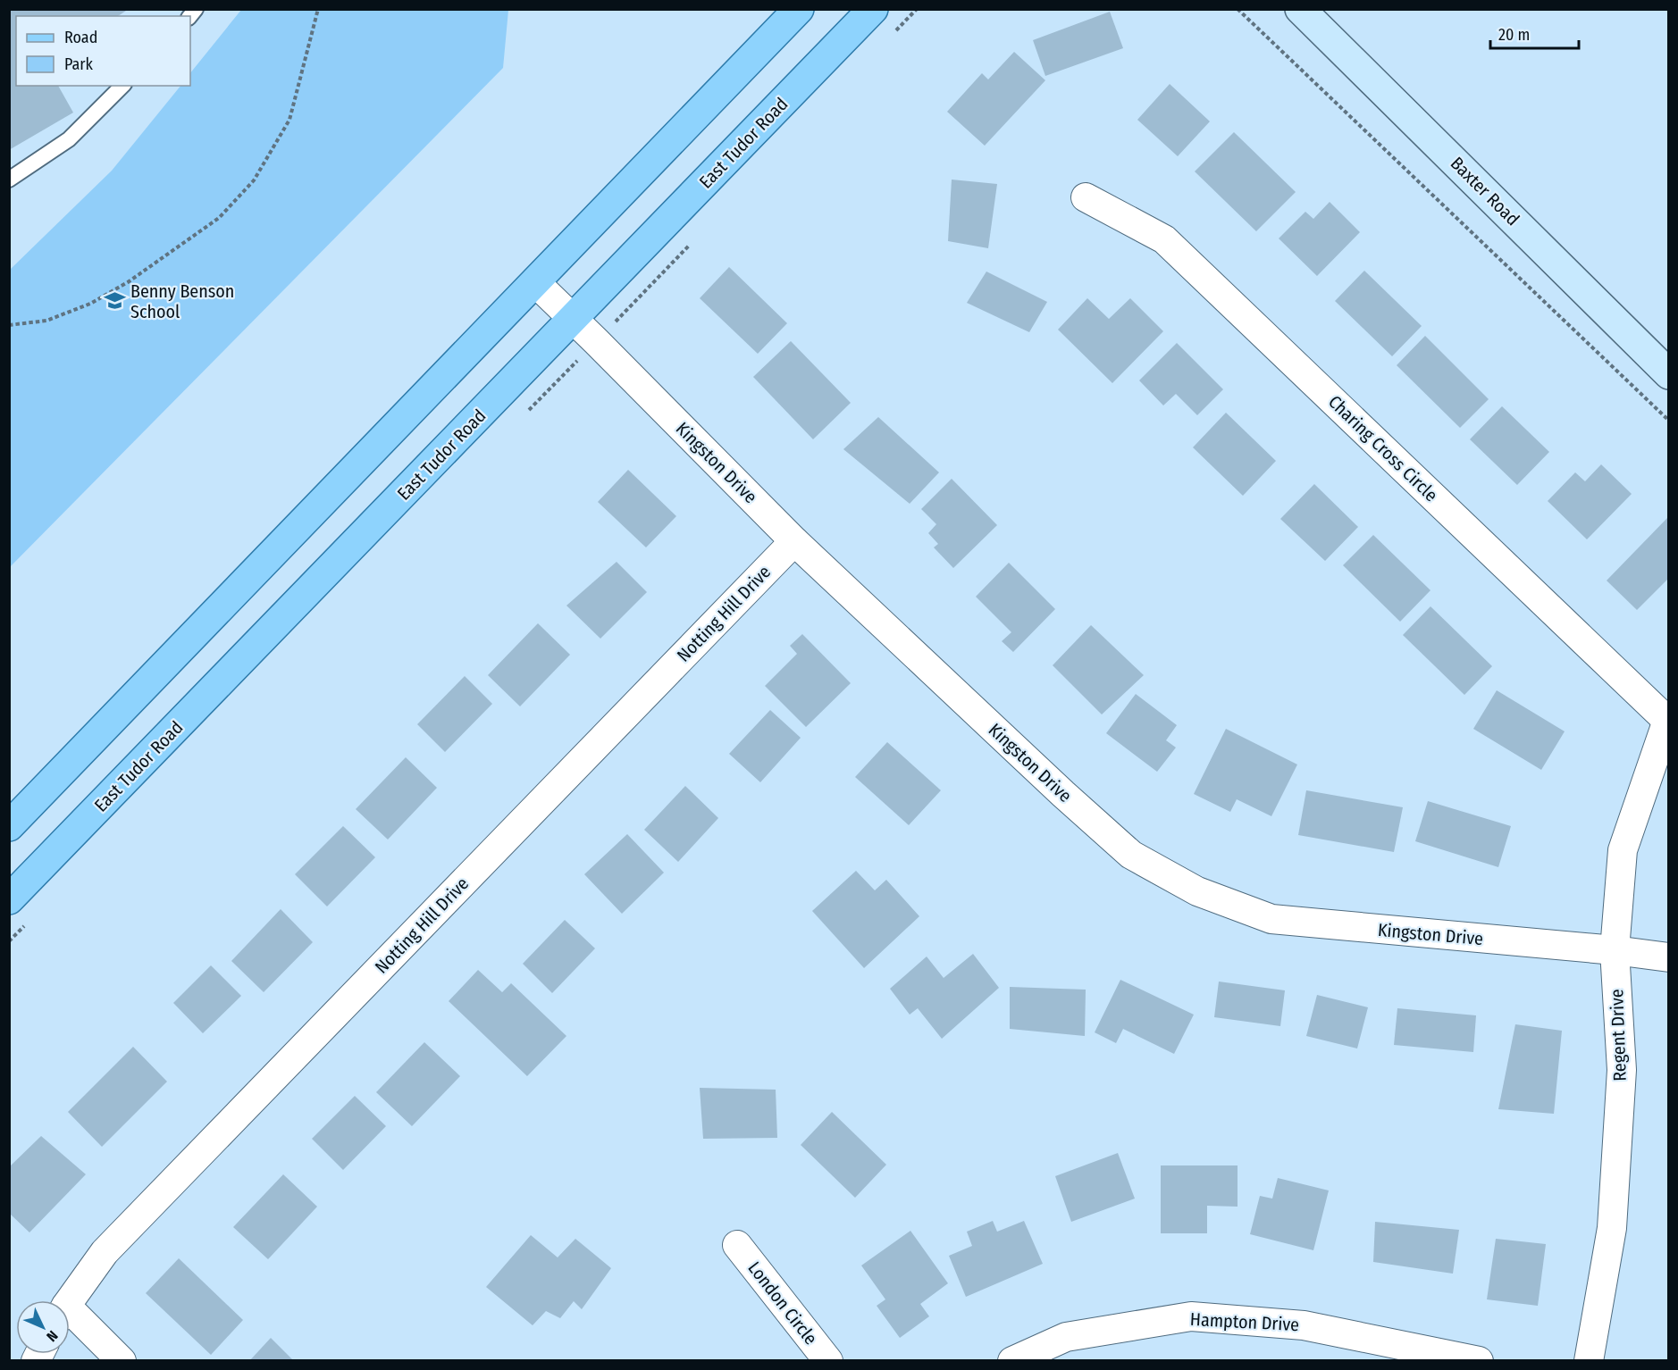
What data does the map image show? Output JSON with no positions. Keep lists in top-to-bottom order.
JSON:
{
  "streets": {
    "main road": ["East Tudor Road"],
    "street": [
      "Baxter Road",
      "Charing Cross Circle",
      "Kingston Drive",
      "Notting Hill Drive",
      "Regent Drive",
      "London Circle",
      "Hampton Drive"
    ]
  },
  "crossings": [
    ["East Tudor Road", "Kingston Drive"],
    ["Charing Cross Circle", "Regent Drive"],
    ["Kingston Drive", "Notting Hill Drive"],
    ["Kingston Drive", "Regent Drive"]
  ],
  "places": {
    "school or university": ["Benny Benson School"]
  },
  "legend": ["Road", "Park"],
  "scale_bar": "20 m",
  "north": "bottom right"
}
